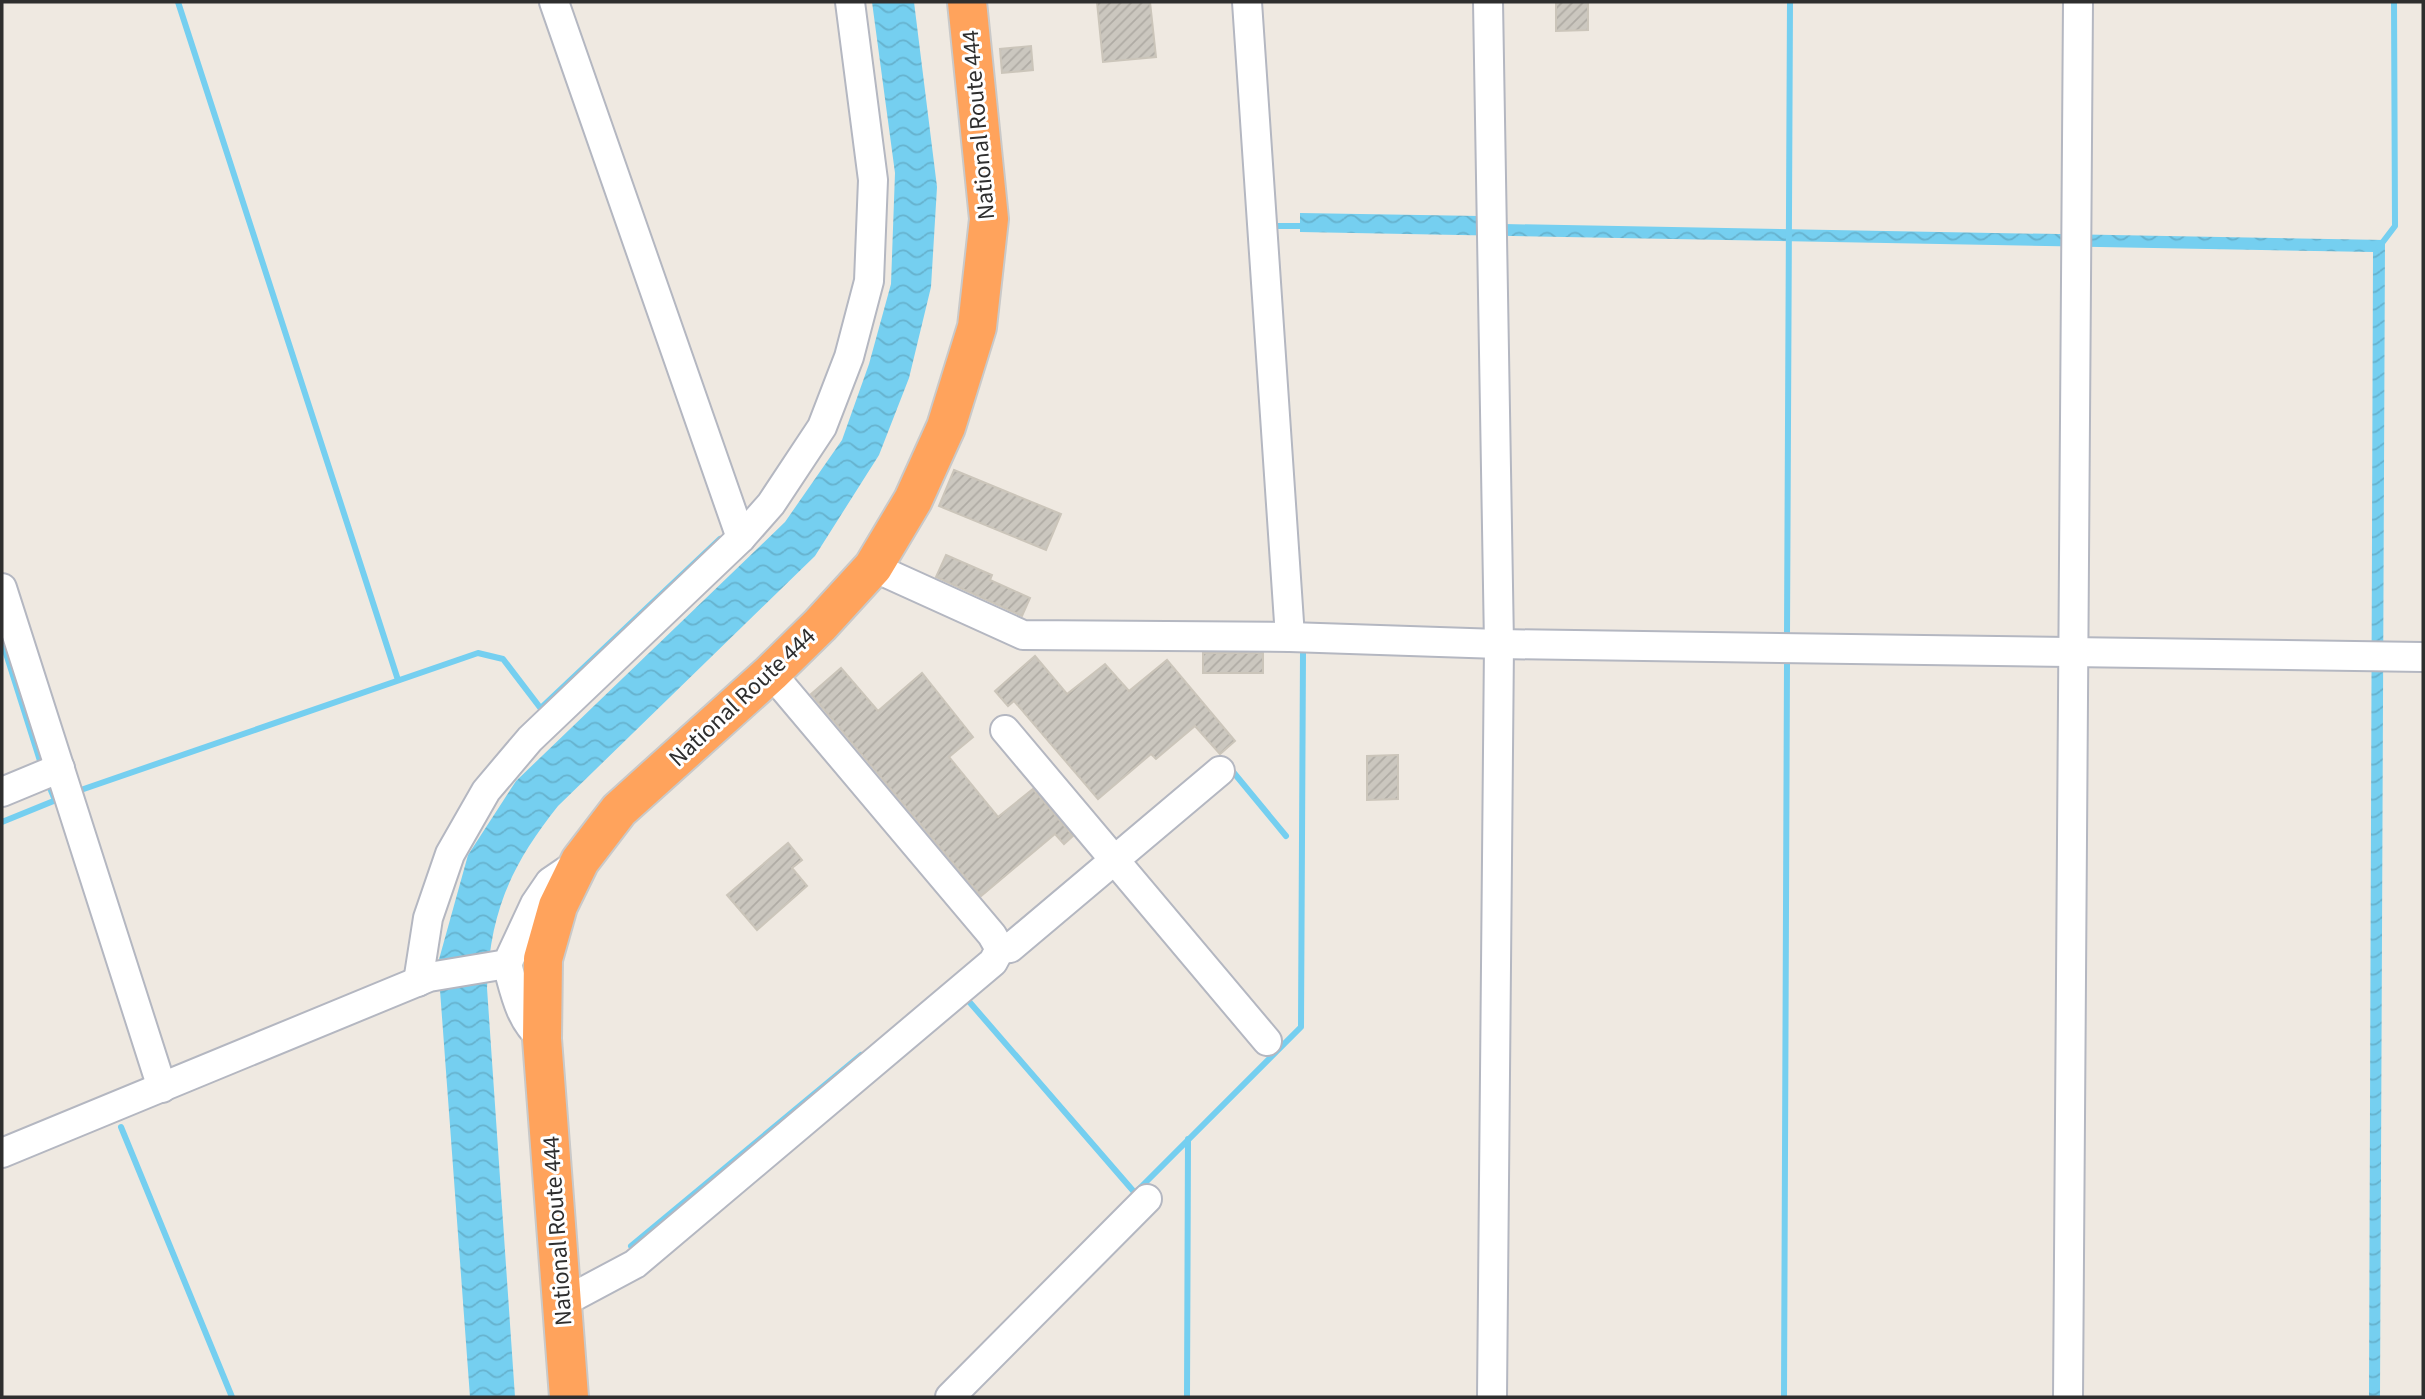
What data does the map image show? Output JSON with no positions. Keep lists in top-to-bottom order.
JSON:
{
  "streets": {
    "highway": ["National Route 444"]
  }
}
